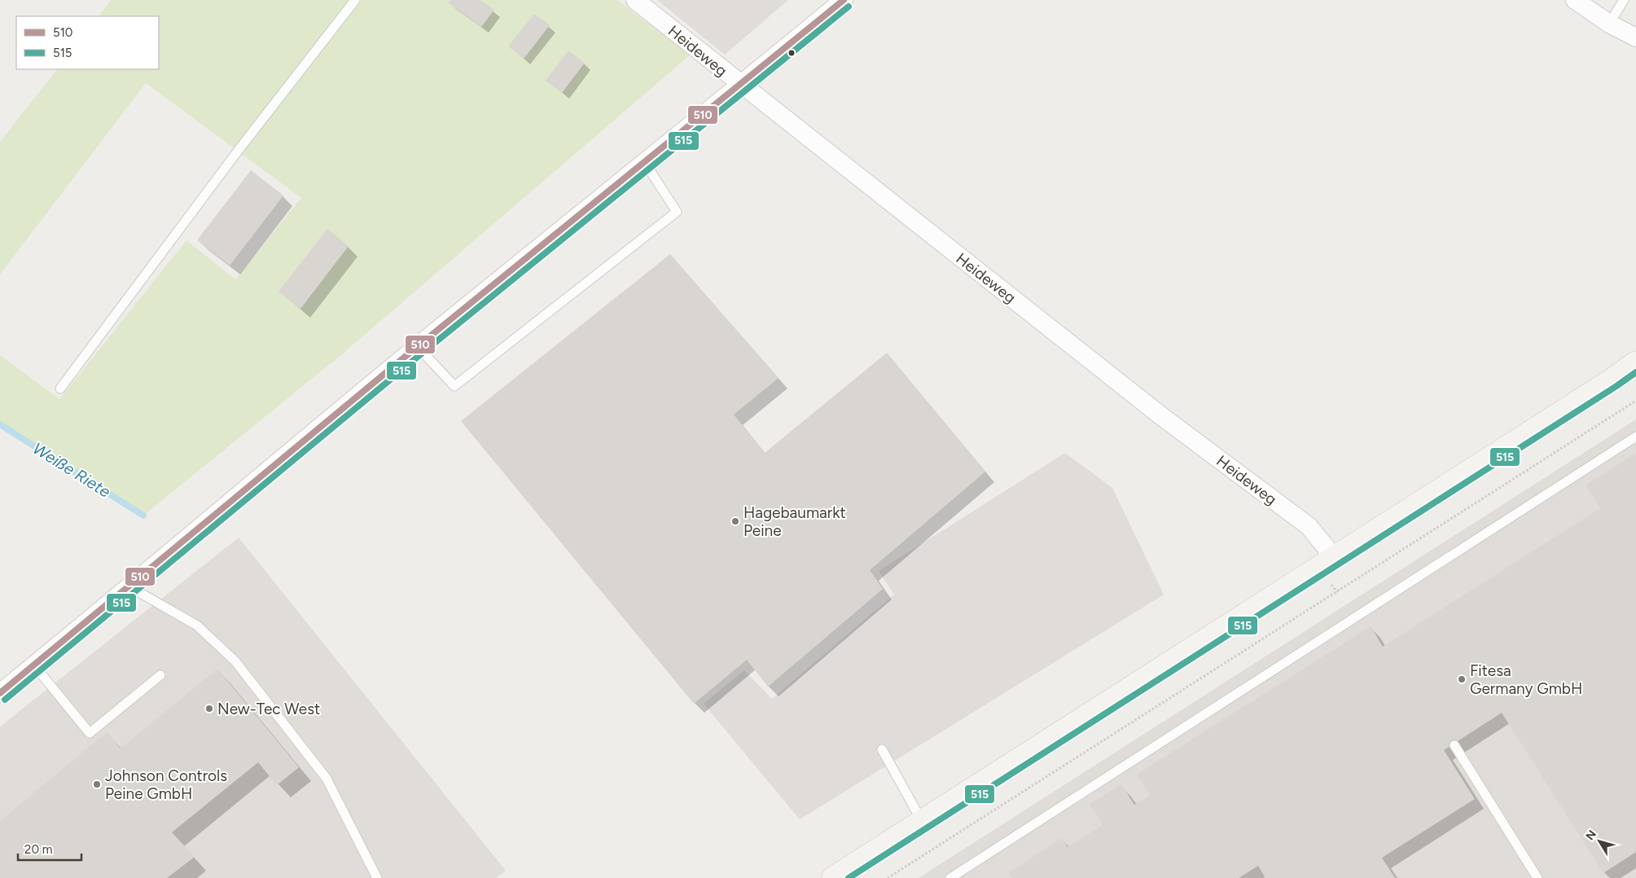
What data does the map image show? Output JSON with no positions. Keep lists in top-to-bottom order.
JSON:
{
  "streets": {
    "street": ["Heideweg"]
  },
  "water": ["Weiße Riete"],
  "places": [
    "Hagebaumarkt Peine",
    "Fitesa Germany GmbH",
    "New-Tec West",
    "Johnson Controls Peine GmbH"
  ],
  "lines": ["transit line 510", "transit line 515"],
  "legend": ["510", "515"],
  "scale_bar": "20 m",
  "north": "top left"
}
